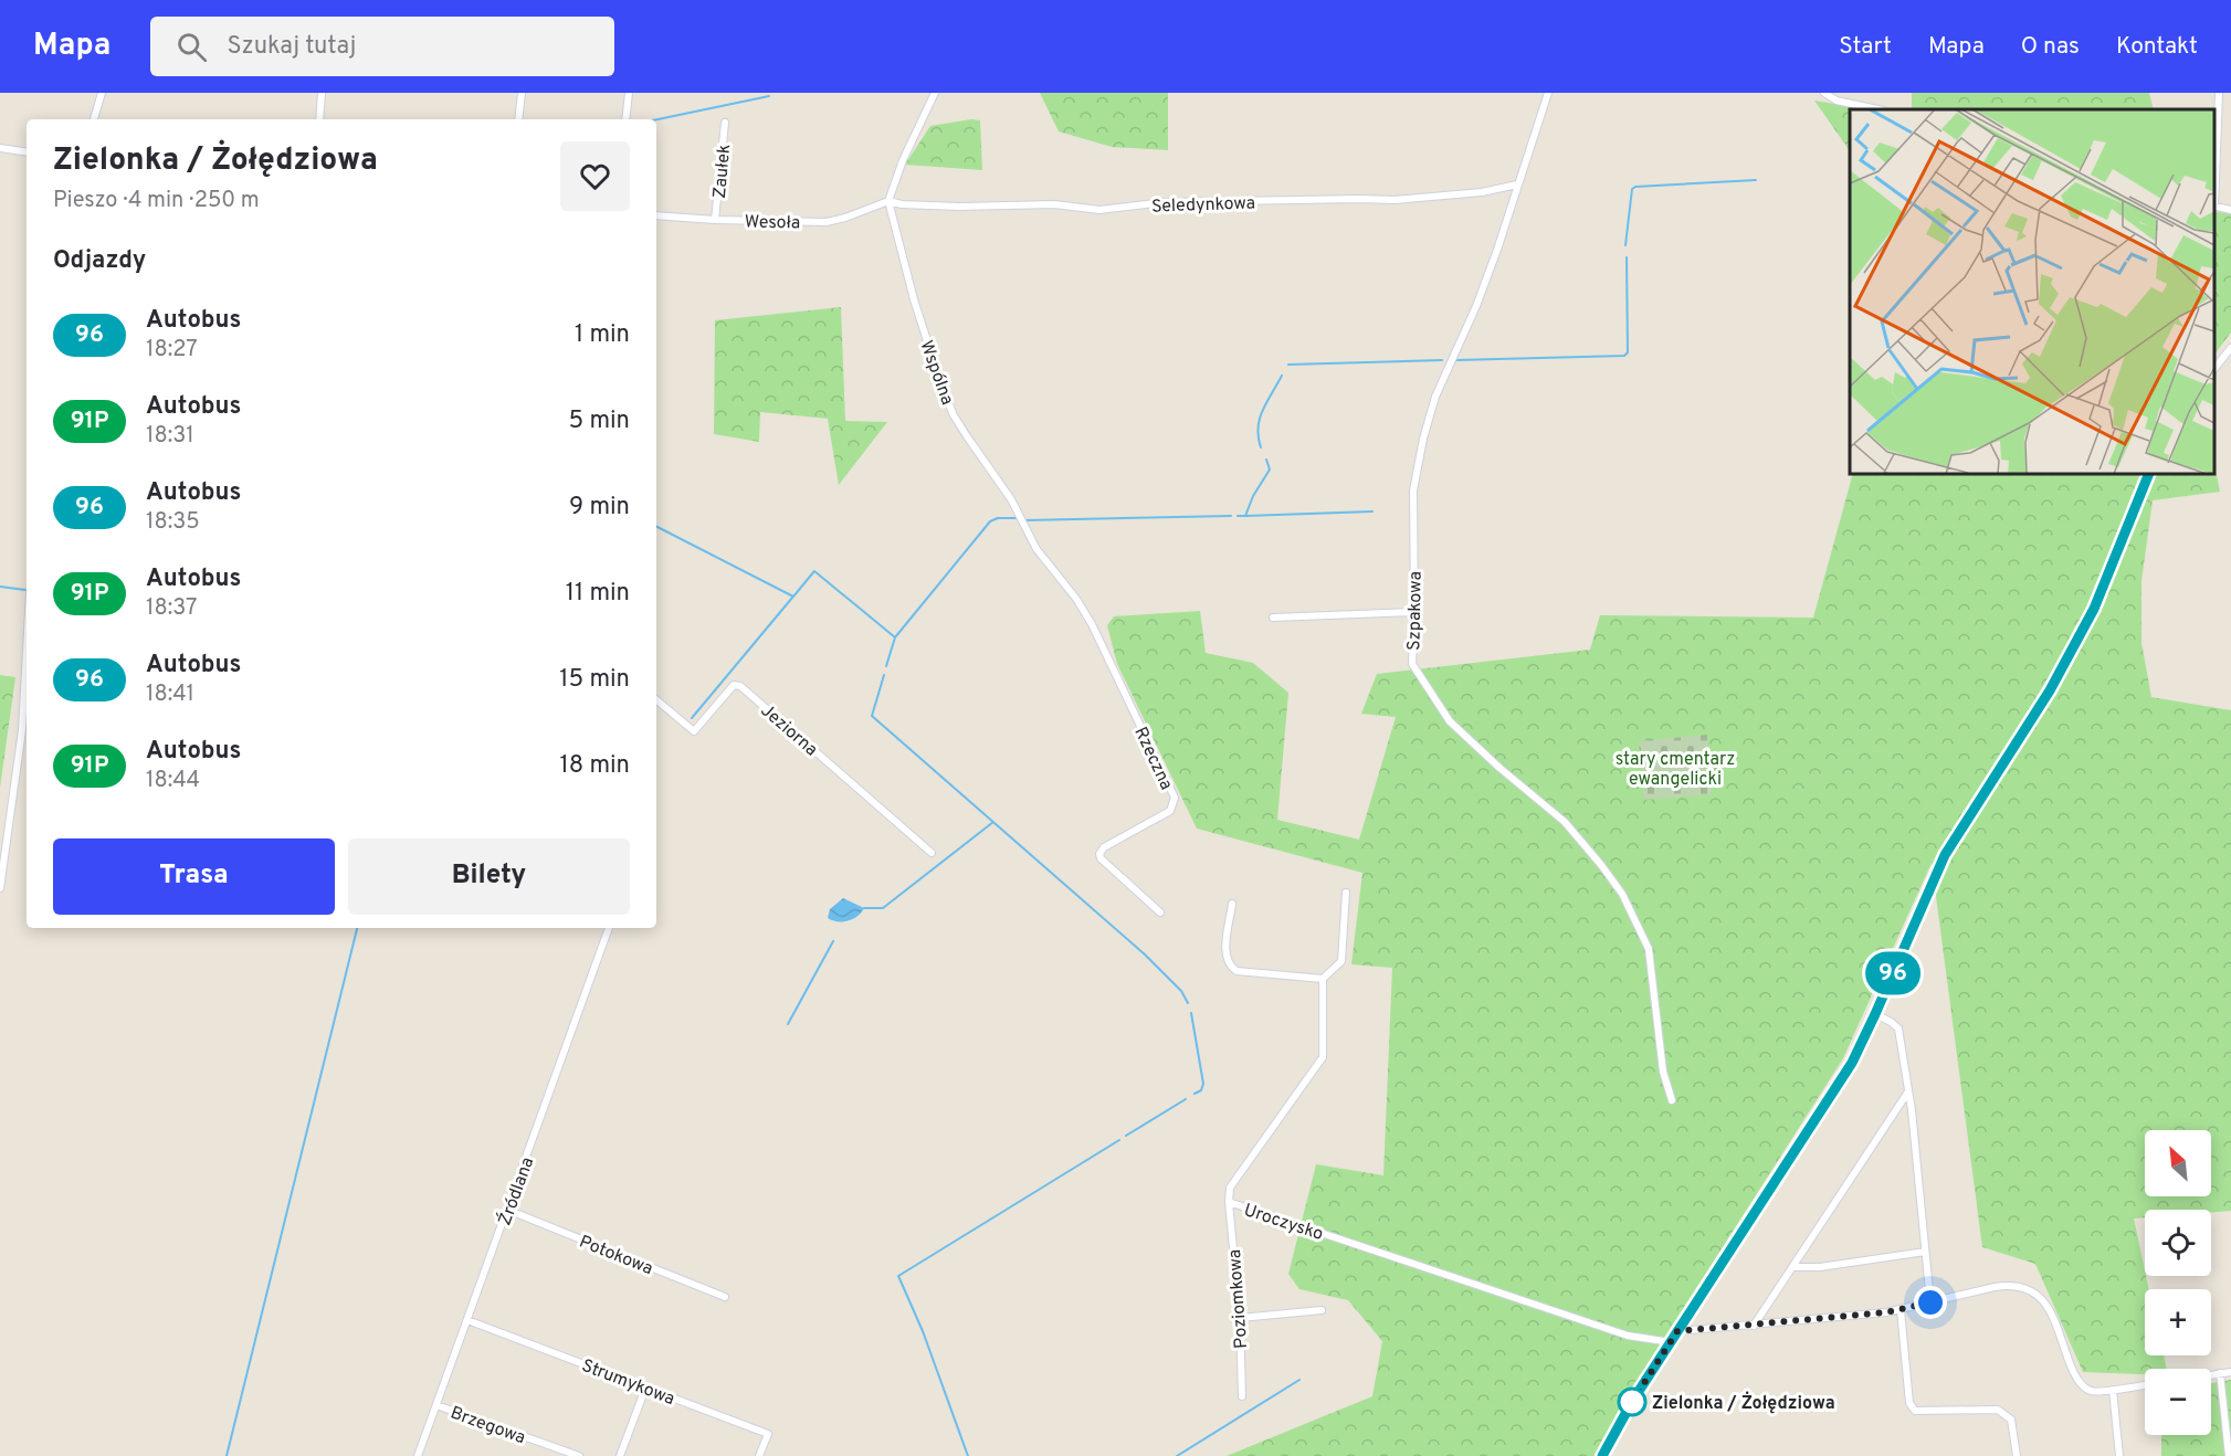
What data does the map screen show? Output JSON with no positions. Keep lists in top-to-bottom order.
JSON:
{
  "streets": {
    "street": [
      "Zaułek",
      "Seledynkowa",
      "Wesoła",
      "Wspólna",
      "Szpakowa",
      "Jeziorna",
      "Rzeczna",
      "Źródlana",
      "Uroczysko",
      "Potokowa",
      "Poziomkowa",
      "Strumykowa",
      "Brzegowa"
    ]
  },
  "crossings": [
    ["Zaułek", "Wesoła"],
    ["Seledynkowa", "Wesoła"],
    ["Seledynkowa", "Wspólna"],
    ["Seledynkowa", "Szpakowa"],
    ["Wesoła", "Wspólna"],
    ["Wspólna", "Rzeczna"],
    ["Źródlana", "Potokowa"],
    ["Źródlana", "Strumykowa"],
    ["Źródlana", "Brzegowa"],
    ["Uroczysko", "Poziomkowa"]
  ],
  "parks": ["stary cmentarz ewangelicki"],
  "places": ["Zielonka / Żołędziowa"],
  "lines": ["bus line 96"],
  "north": "top left",
  "page": {
    "header": "Mapa",
    "search": "Szukaj tutaj",
    "nav": [
      "Start",
      "Mapa",
      "O nas",
      "Kontakt"
    ],
    "on_map": "96",
    "heading": [
      ["Zielonka / Żołędziowa", "Pieszo · 4 min · 250 m"],
      "Odjazdy"
    ],
    "list": [
      {
        "mark": "96",
        "name": "Autobus",
        "note": "18:27",
        "value": "1 min"
      },
      {
        "mark": "91P",
        "name": "Autobus",
        "note": "18:31",
        "value": "5 min"
      },
      {
        "mark": "96",
        "name": "Autobus",
        "note": "18:35",
        "value": "9 min"
      },
      {
        "mark": "91P",
        "name": "Autobus",
        "note": "18:37",
        "value": "11 min"
      },
      {
        "mark": "96",
        "name": "Autobus",
        "note": "18:41",
        "value": "15 min"
      },
      {
        "mark": "91P",
        "name": "Autobus",
        "note": "18:44",
        "value": "18 min"
      }
    ],
    "buttons": ["Trasa", "Bilety"],
    "map_buttons": ["+", "−"]
  }
}
